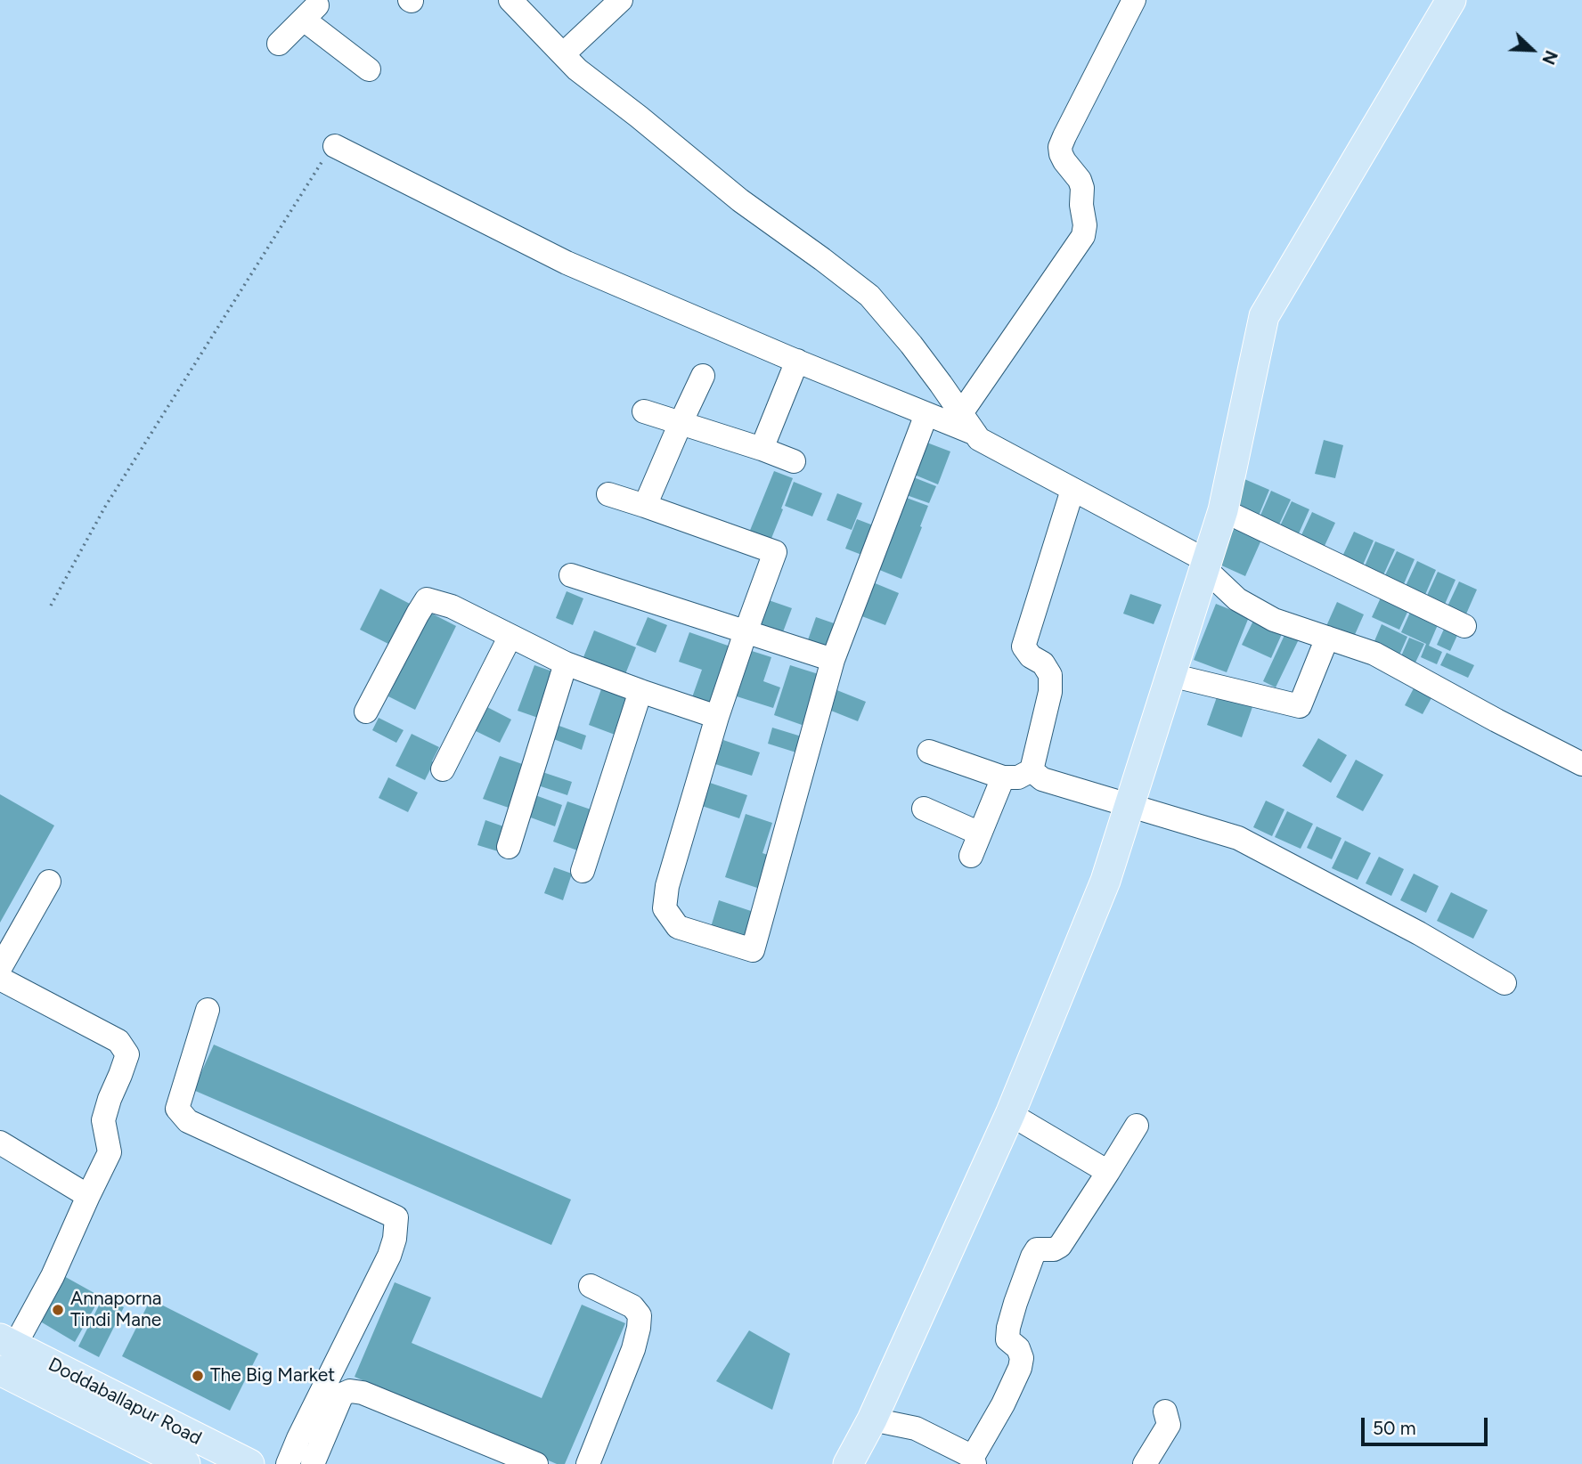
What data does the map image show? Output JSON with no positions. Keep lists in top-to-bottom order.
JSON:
{
  "streets": {
    "main road": ["Doddaballapur Road"]
  },
  "places": ["Annaporna Tindi Mane", "The Big Market"],
  "scale_bar": "50 m",
  "north": "bottom right"
}
